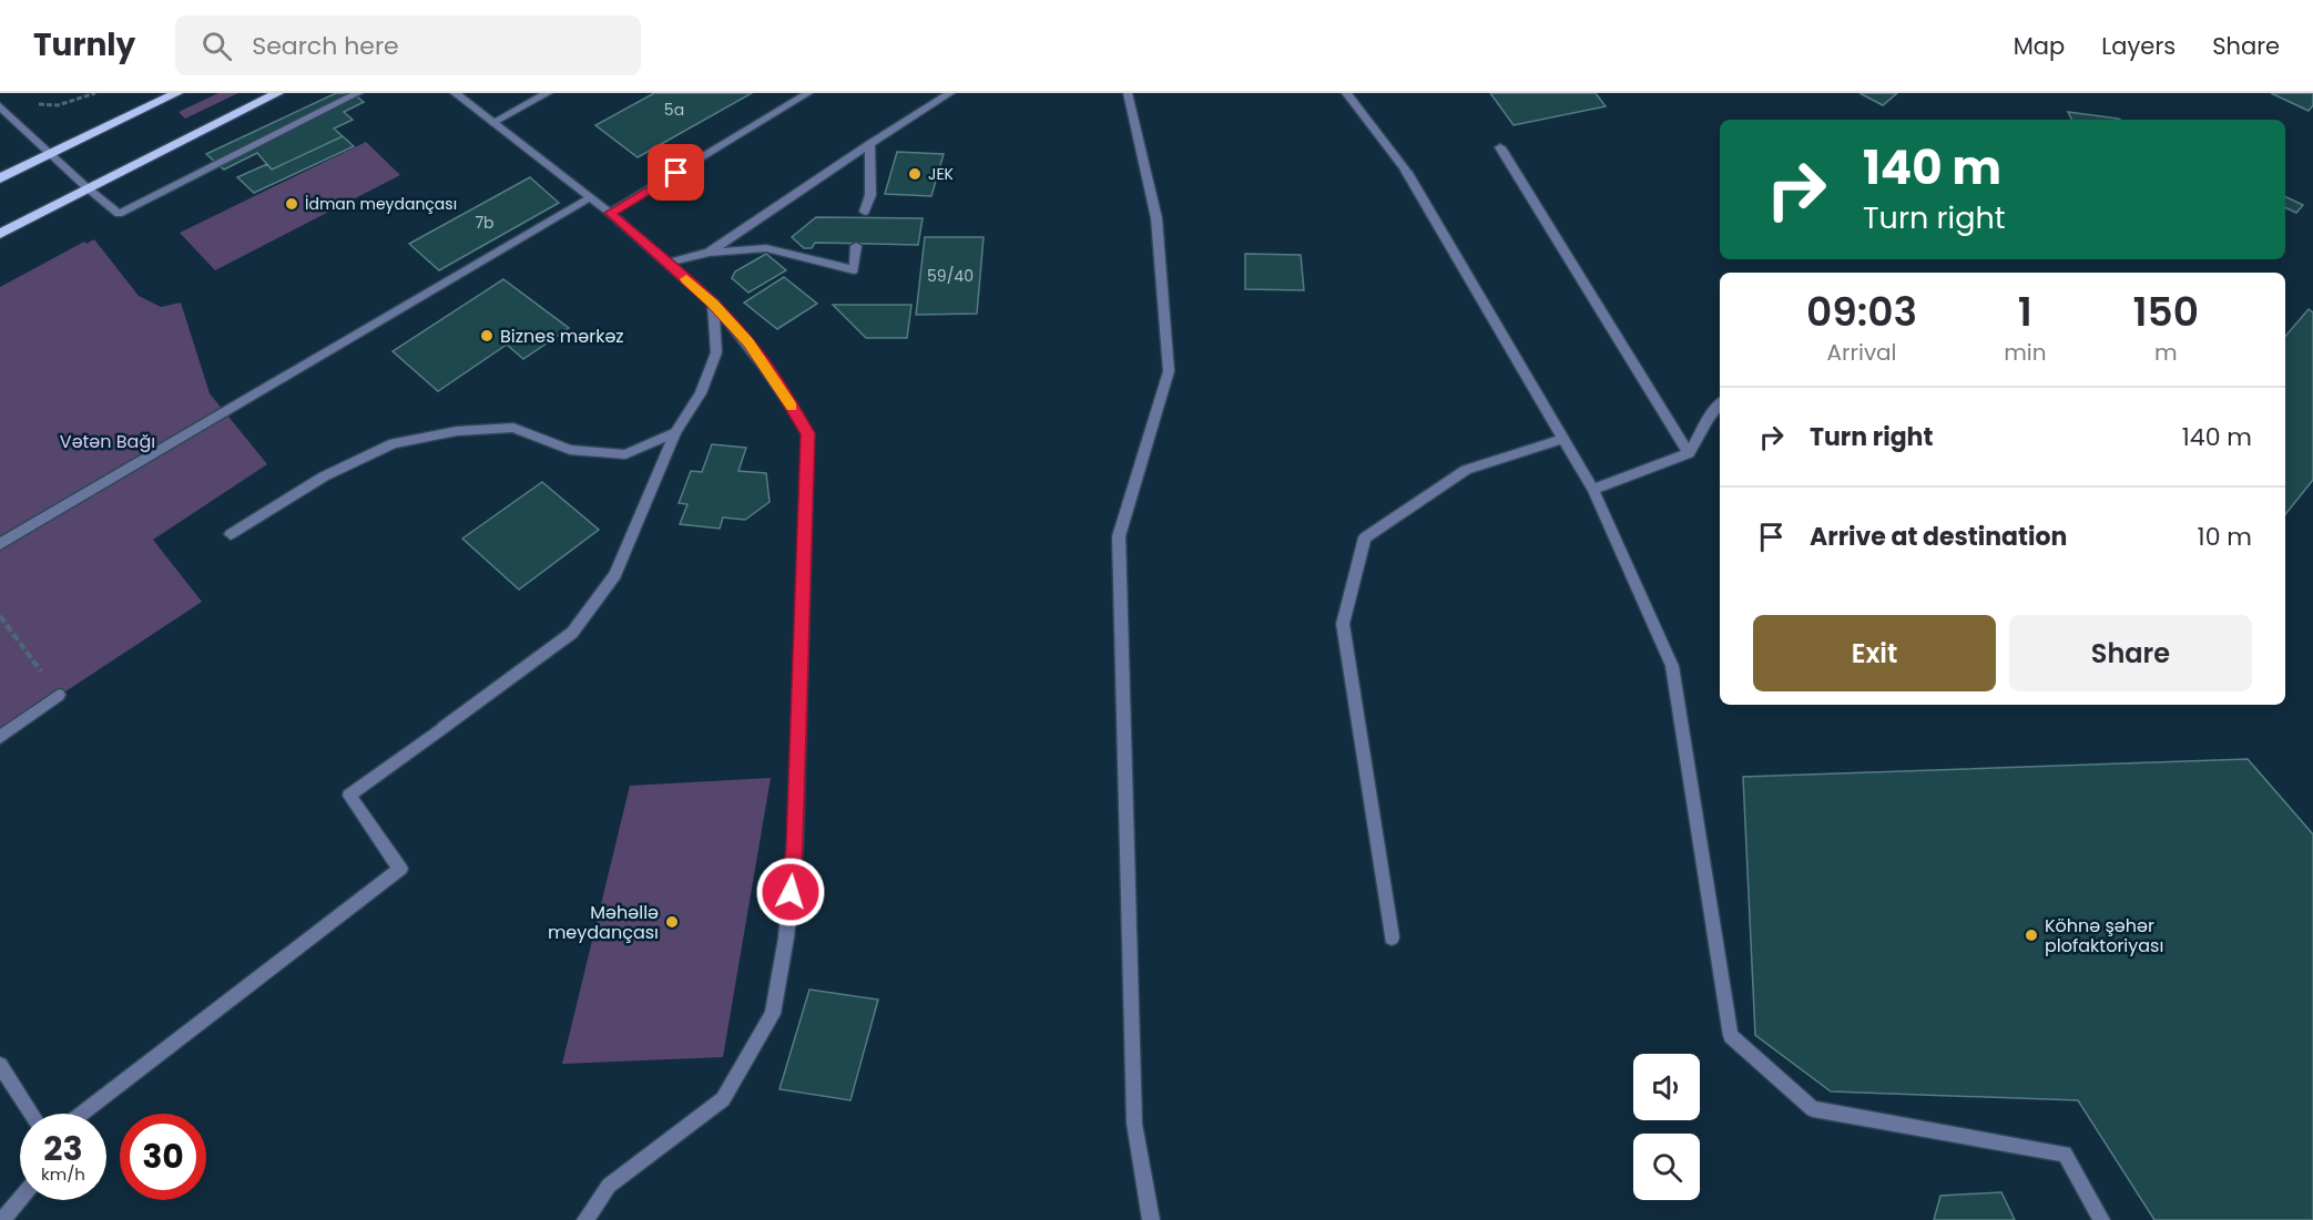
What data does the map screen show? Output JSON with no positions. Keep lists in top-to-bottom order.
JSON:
{
  "parks": ["Vətən Bağı"],
  "places": [
    "JEK",
    "İdman meydançası",
    "Biznes mərkəz",
    "Məhəllə meydançası",
    "Köhnə şəhər plofaktoriyası"
  ],
  "house_numbers": ["5a", "7b", "59/40"],
  "page": {
    "header": "Turnly",
    "search": "Search here",
    "nav": ["Map", "Layers", "Share"],
    "turn": ["140 m", "Turn right"],
    "eta": [
      "09:03",
      "Arrival",
      "1",
      "min",
      "150",
      "m"
    ],
    "list": [
      {
        "name": "Turn right",
        "value": "140 m"
      },
      {
        "name": "Arrive at destination",
        "value": "10 m"
      }
    ],
    "buttons": ["Exit", "Share"],
    "speed": "23 km/h",
    "limit": "30"
  }
}
